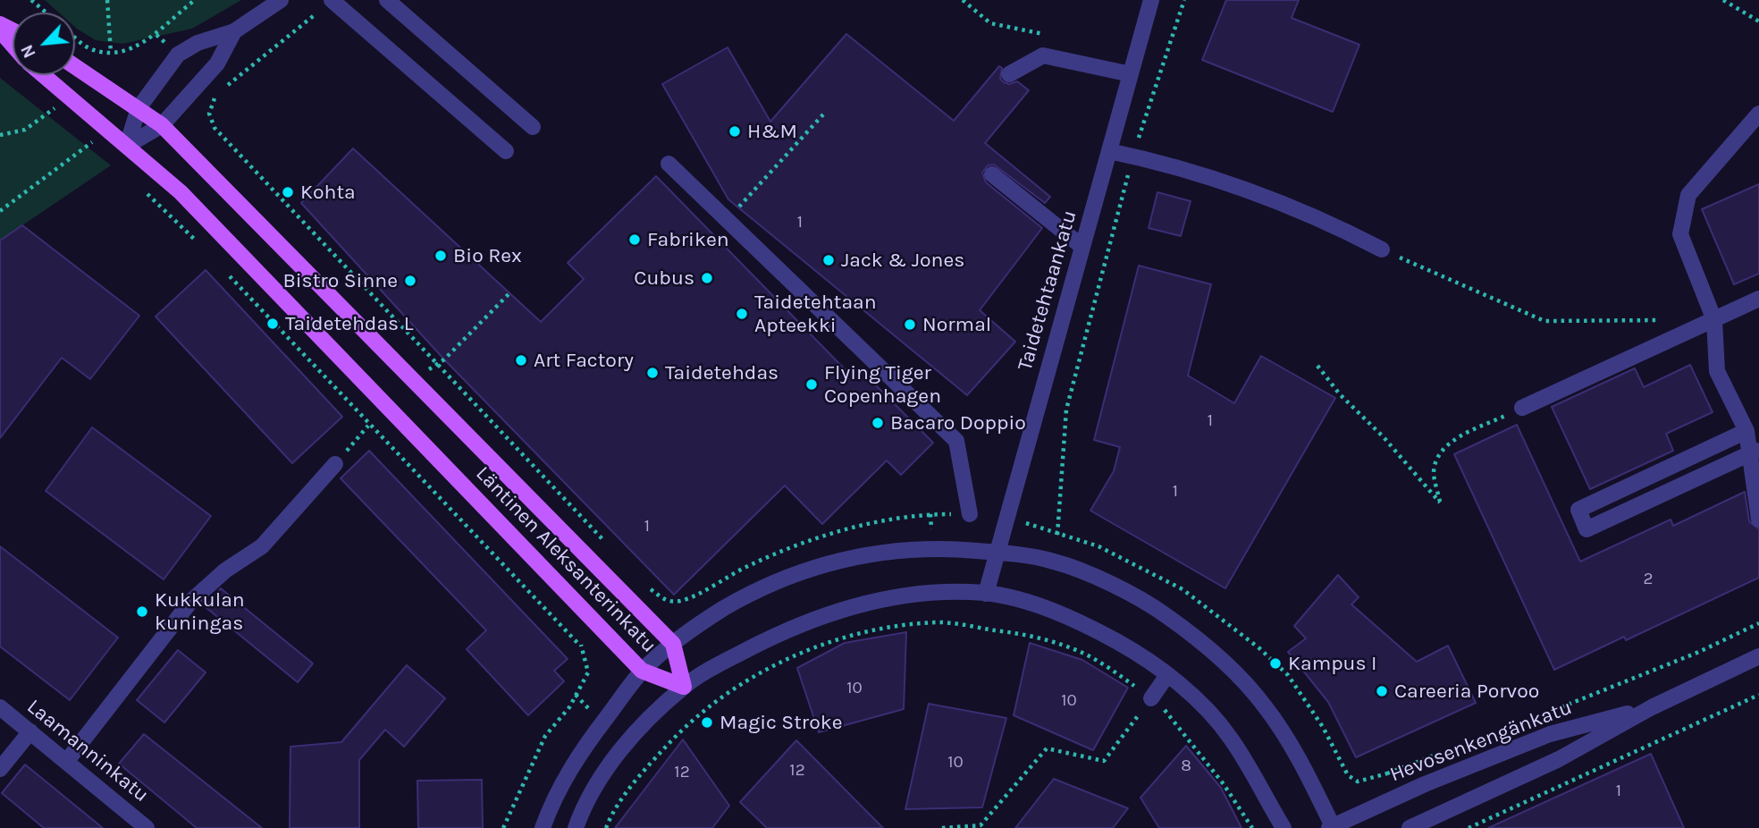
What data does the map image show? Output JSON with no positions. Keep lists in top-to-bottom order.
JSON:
{
  "streets": {
    "main road": ["Läntinen Aleksanterinkatu"],
    "street": ["Taidetehtaankatu", "Hevosenkengänkatu", "Laamanninkatu"]
  },
  "places": [
    "H&M",
    "Kohta",
    "Fabriken",
    "Bio Rex",
    "Jack & Jones",
    "Cubus",
    "Bistro Sinne",
    "Taidetehtaan Apteekki",
    "Taidetehdas L",
    "Normal",
    "Art Factory",
    "Taidetehdas",
    "Flying Tiger Copenhagen",
    "Bacaro Doppio",
    "Kukkulan kuningas",
    "Kampus I",
    "Careeria Porvoo",
    "Magic Stroke"
  ],
  "house_numbers": [
    "1",
    "1",
    "1",
    "1",
    "2",
    "10",
    "10",
    "10",
    "8",
    "12",
    "12",
    "1"
  ],
  "north": "bottom left"
}
